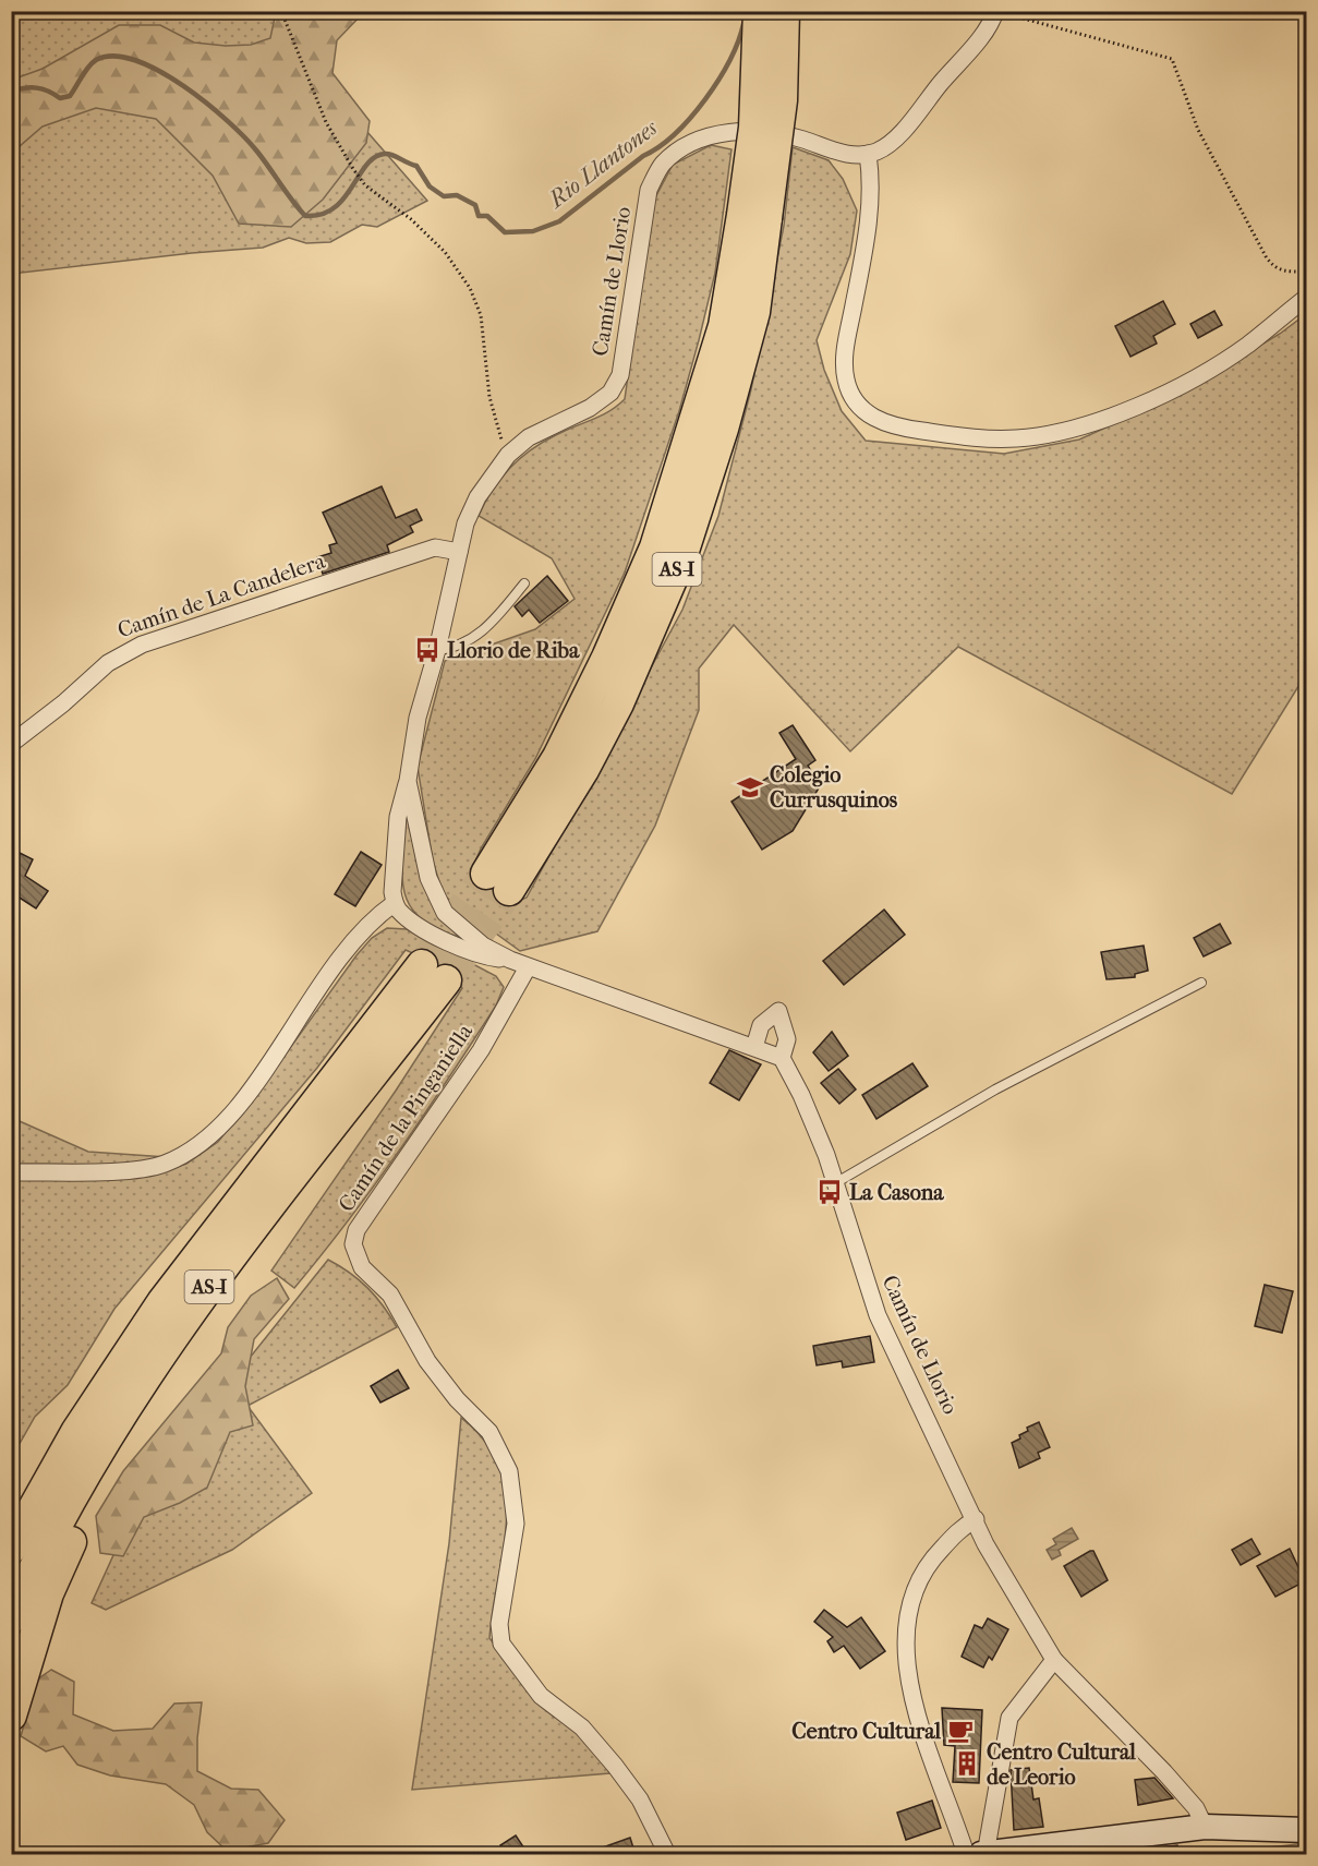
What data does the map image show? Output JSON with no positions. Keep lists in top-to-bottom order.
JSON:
{
  "streets": {
    "highway": ["AS-I"],
    "street": ["Camín de Llorio", "Camín de La Candelera", "Camín de la Pinganiella"]
  },
  "crossings": [
    ["Camín de Llorio", "Camín de La Candelera"],
    ["Camín de Llorio", "Camín de la Pinganiella"]
  ],
  "water": ["Rio Llantones"],
  "places": {
    "bus stop": ["Llorio de Riba", "La Casona"],
    "school or university": ["Colegio Currusquinos"],
    "cafe": ["Centro Cultural"],
    "building": ["Centro Cultural de Leorio"]
  }
}
